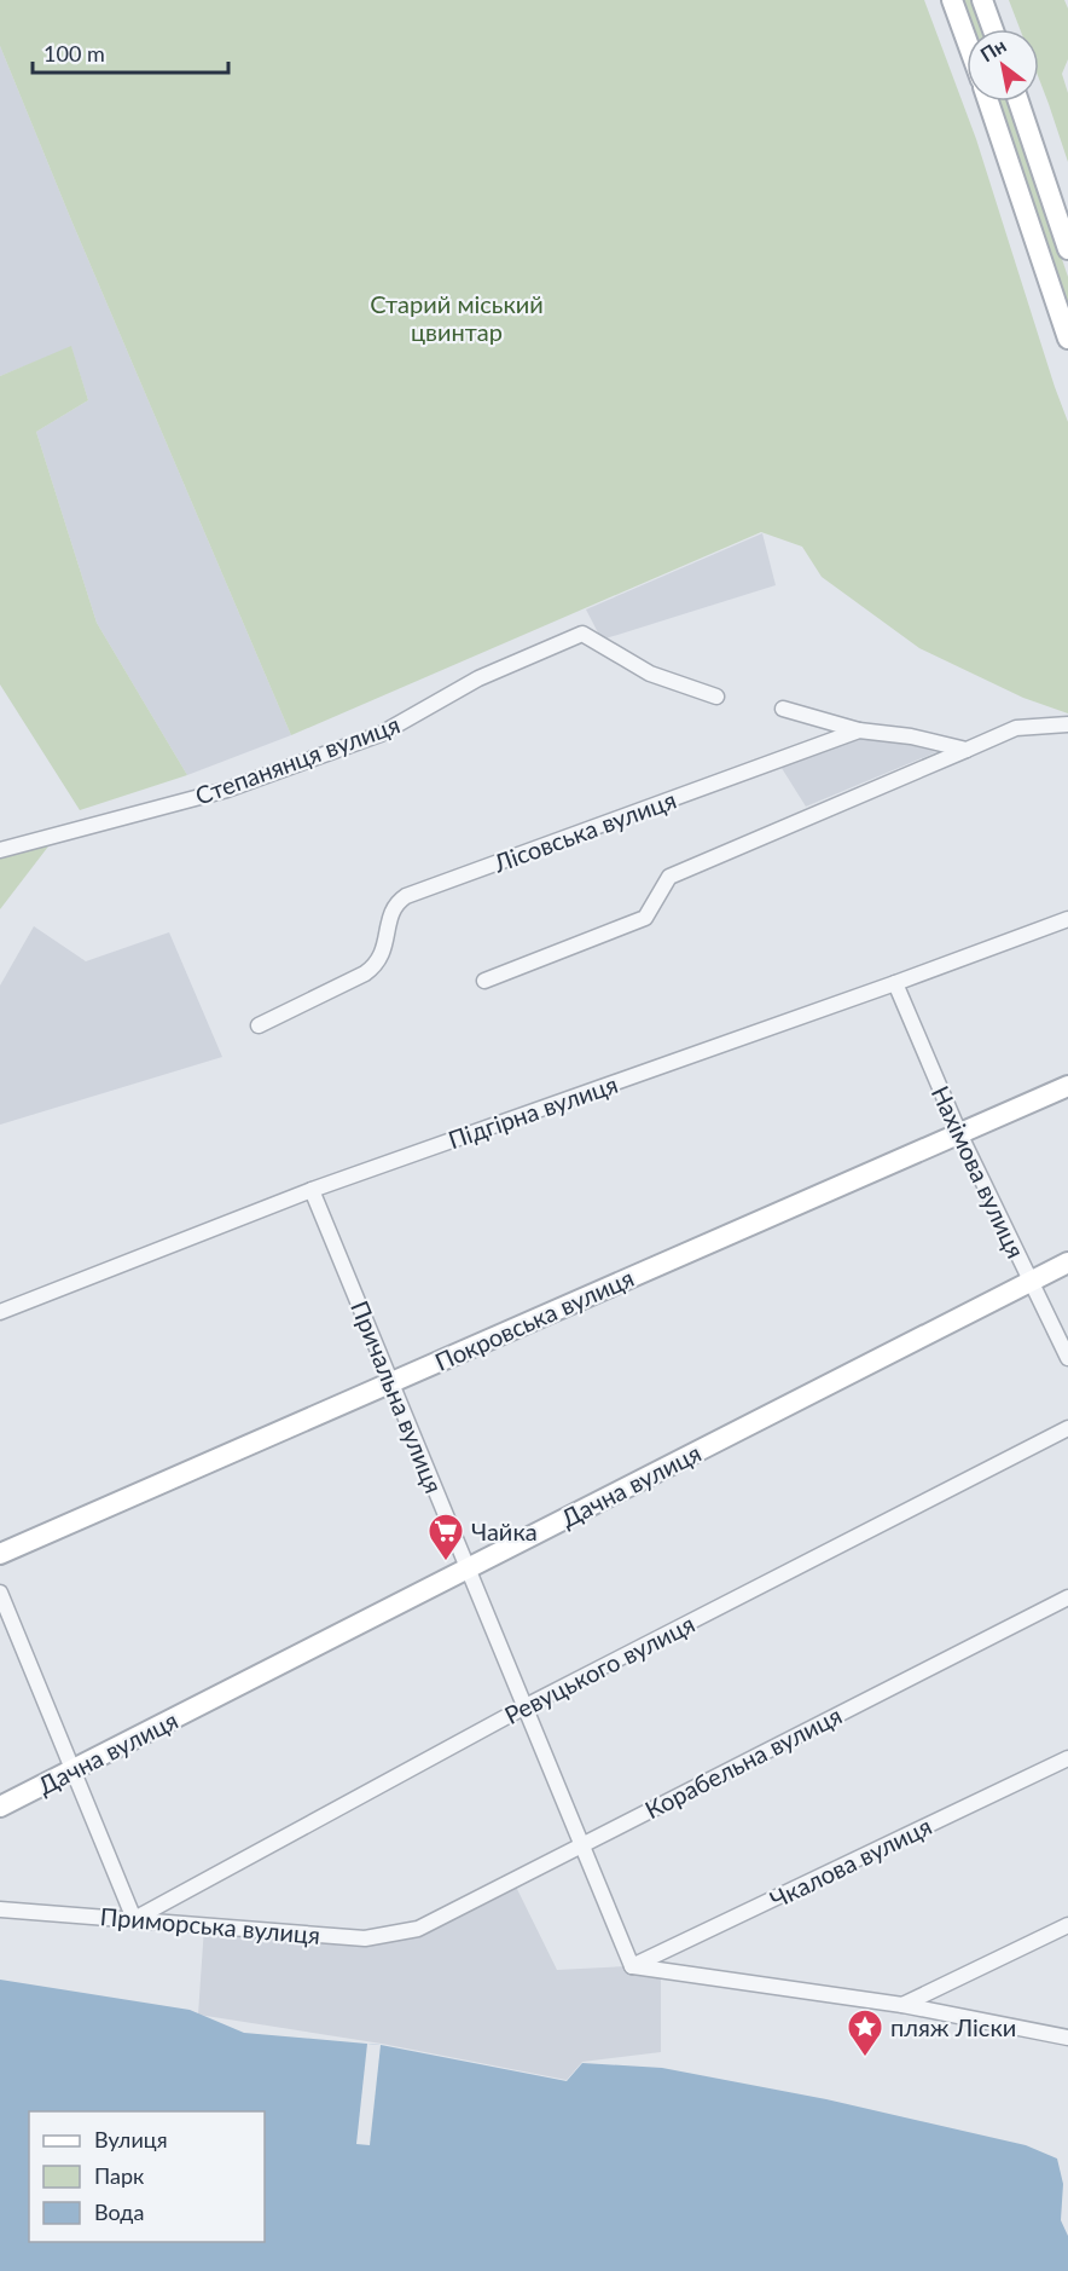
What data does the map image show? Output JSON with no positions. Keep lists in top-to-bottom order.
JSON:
{
  "streets": {
    "street": [
      "Степанянця вулиця",
      "Лісовська вулиця",
      "Підгірна вулиця",
      "Нахімова вулиця",
      "Покровська вулиця",
      "Причальна вулиця",
      "Дачна вулиця",
      "Ревуцького вулиця",
      "Корабельна вулиця",
      "Чкалова вулиця",
      "Приморська вулиця"
    ]
  },
  "crossings": [
    ["Підгірна вулиця", "Нахімова вулиця"],
    ["Підгірна вулиця", "Причальна вулиця"],
    ["Нахімова вулиця", "Покровська вулиця"],
    ["Нахімова вулиця", "Дачна вулиця"],
    ["Покровська вулиця", "Причальна вулиця"],
    ["Причальна вулиця", "Дачна вулиця"],
    ["Причальна вулиця", "Ревуцького вулиця"],
    ["Причальна вулиця", "Корабельна вулиця"],
    ["Причальна вулиця", "Чкалова вулиця"],
    ["Ревуцького вулиця", "Приморська вулиця"],
    ["Корабельна вулиця", "Приморська вулиця"]
  ],
  "parks": ["Старий міський цвинтар"],
  "places": {
    "supermarket": ["Чайка"],
    "place": ["пляж Ліски"]
  },
  "legend": ["Вулиця", "Парк", "Вода"],
  "scale_bar": "100 m",
  "north": "top left"
}
